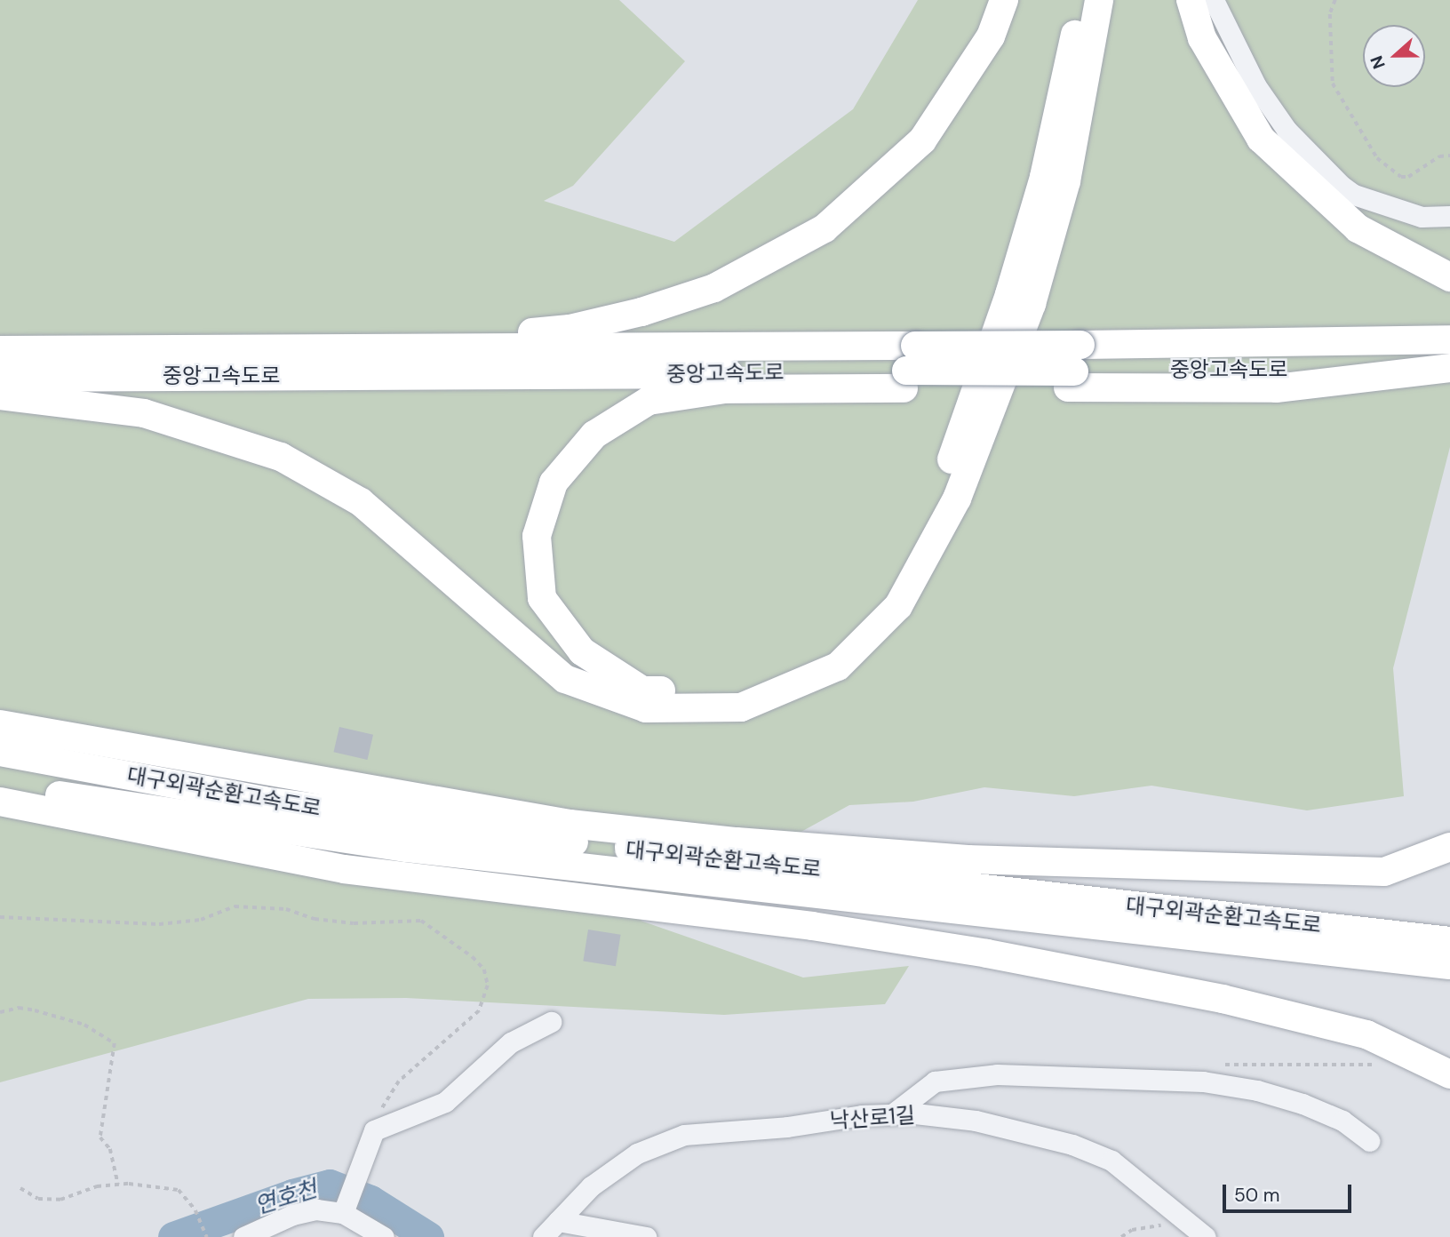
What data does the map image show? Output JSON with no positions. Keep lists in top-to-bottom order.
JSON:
{
  "streets": {
    "highway": ["중앙고속도로", "대구외곽순환고속도로"],
    "street": ["낙산로1길"]
  },
  "water": ["연호천"],
  "scale_bar": "50 m",
  "north": "left"
}
